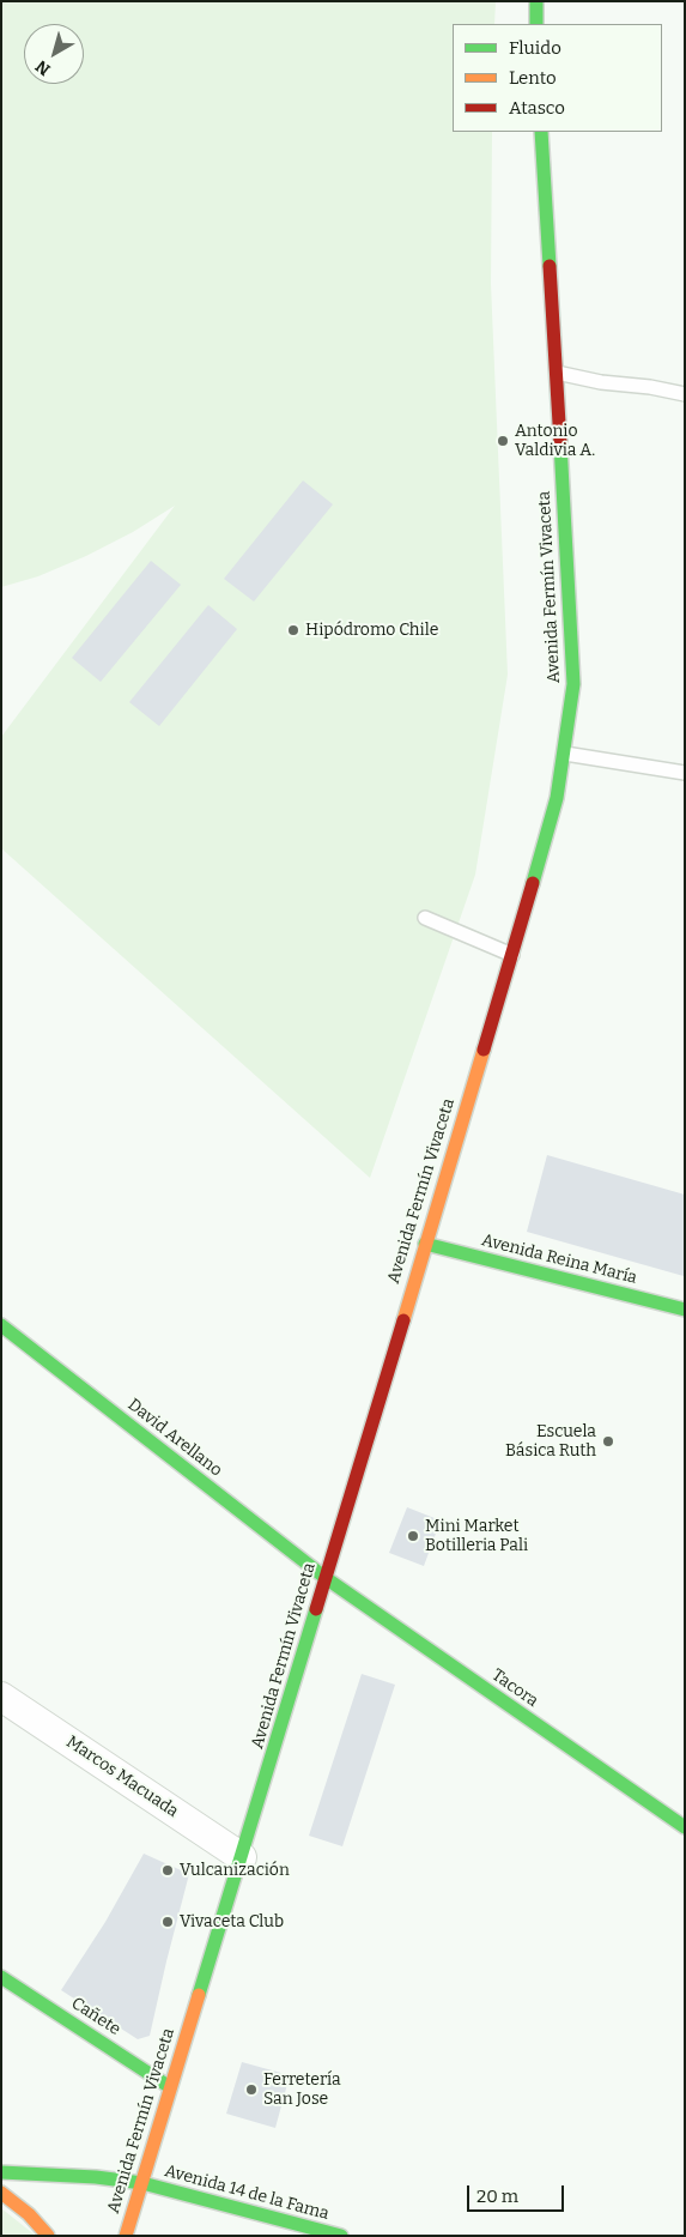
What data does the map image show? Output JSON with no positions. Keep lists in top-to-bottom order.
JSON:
{
  "streets": {
    "main road": [
      "Avenida Fermín Vivaceta",
      "Avenida Reina María",
      "David Arellano",
      "Tacora",
      "Cañete",
      "Avenida 14 de la Fama"
    ],
    "street": ["Marcos Macuada"]
  },
  "crossings": [
    ["Avenida Fermín Vivaceta", "Avenida Reina María"],
    ["Avenida Fermín Vivaceta", "David Arellano"],
    ["Avenida Fermín Vivaceta", "Tacora"],
    ["Avenida Fermín Vivaceta", "Marcos Macuada"],
    ["Avenida Fermín Vivaceta", "Cañete"],
    ["Avenida Fermín Vivaceta", "Avenida 14 de la Fama"],
    ["David Arellano", "Tacora"]
  ],
  "places": [
    "Antonio Valdivia A.",
    "Hipódromo Chile",
    "Escuela Básica Ruth",
    "Mini Market Botilleria Pali",
    "Vulcanización",
    "Vivaceta Club",
    "Ferretería San Jose"
  ],
  "legend": ["Fluido", "Lento", "Atasco"],
  "scale_bar": "20 m",
  "north": "bottom left"
}
